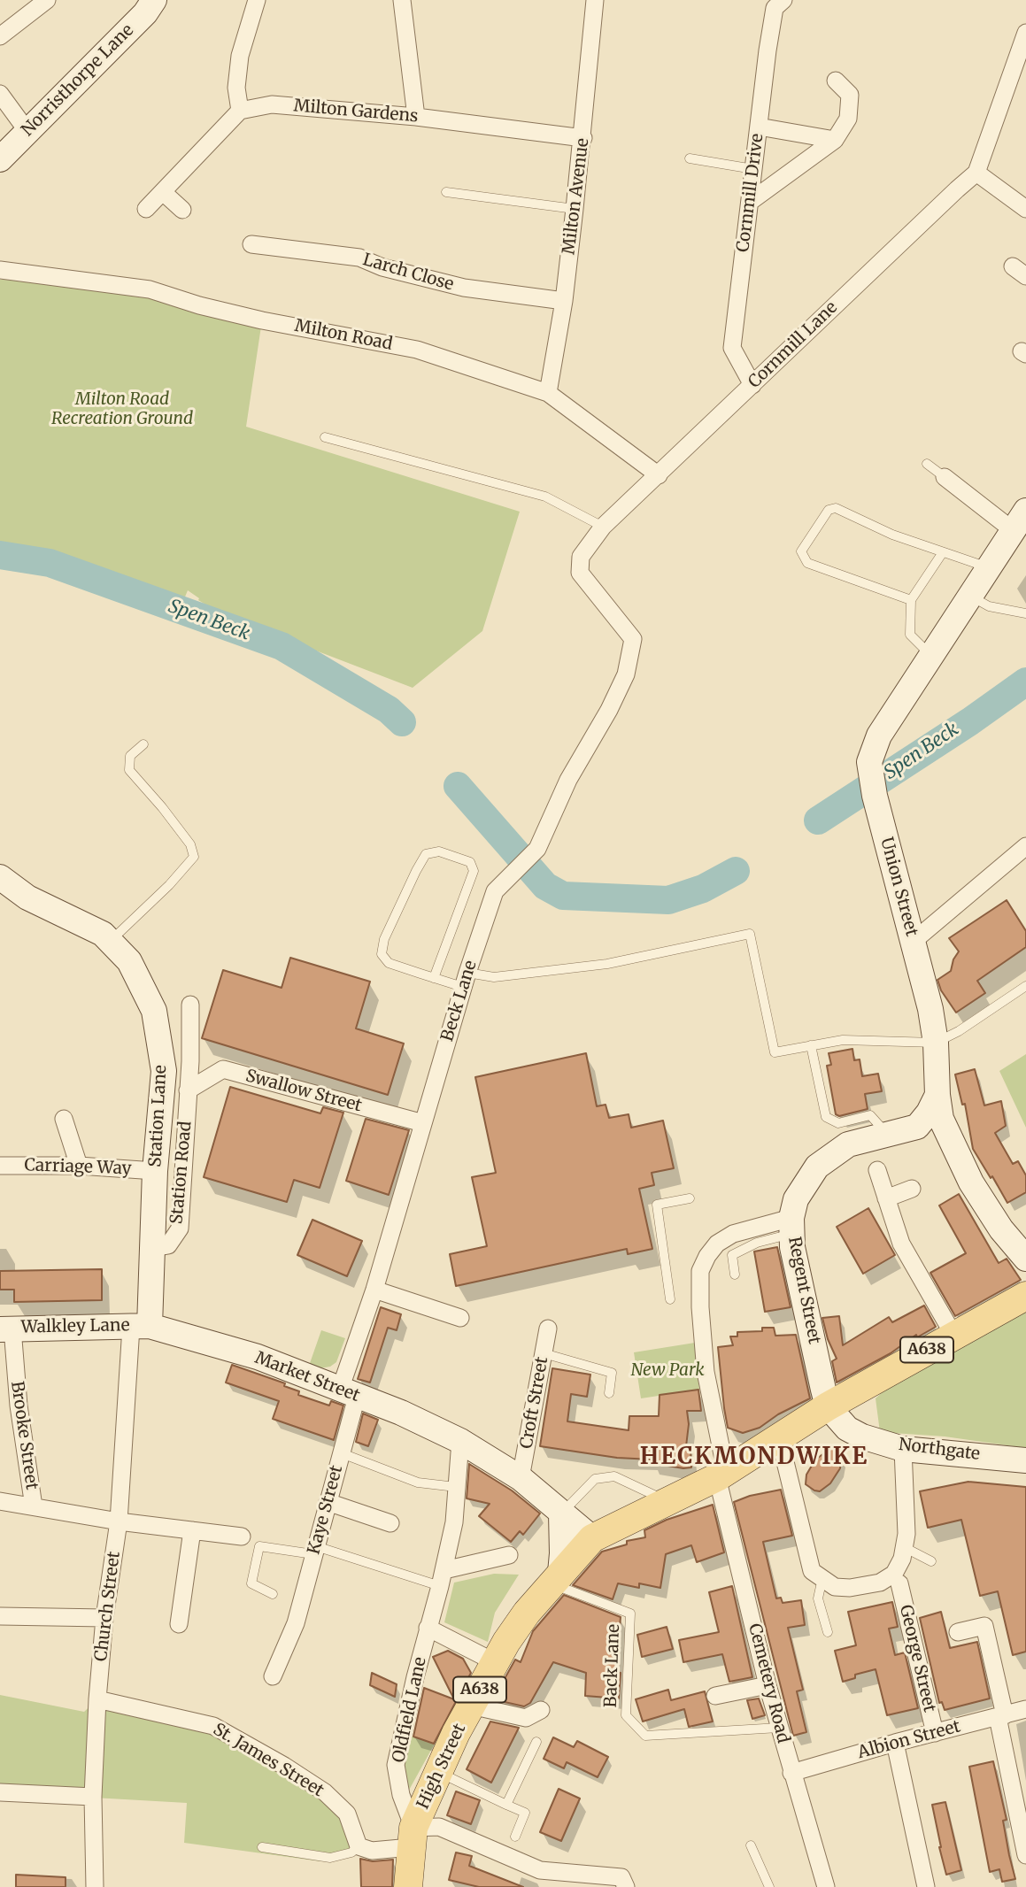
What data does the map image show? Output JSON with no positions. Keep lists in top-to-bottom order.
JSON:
{
  "streets": {
    "main road": ["A638", "High Street"],
    "street": [
      "Norristhorpe Lane",
      "Milton Gardens",
      "Cornmill Drive",
      "Milton Avenue",
      "Larch Close",
      "Milton Road",
      "Cornmill Lane",
      "Union Street",
      "Beck Lane",
      "Swallow Street",
      "Station Lane",
      "Carriage Way",
      "Station Road",
      "Regent Street",
      "Walkley Lane",
      "Market Street",
      "Croft Street",
      "Brooke Street",
      "Northgate",
      "Kaye Street",
      "Church Street",
      "George Street",
      "Cemetery Road",
      "Oldfield Lane",
      "Albion Street",
      "St. James Street"
    ],
    "lane": ["Back Lane"]
  },
  "crossings": [
    ["Milton Gardens", "Milton Avenue"],
    ["Cornmill Drive", "Cornmill Lane"],
    ["Milton Avenue", "Larch Close"],
    ["Milton Avenue", "Milton Road"],
    ["Milton Road", "Cornmill Lane"],
    ["Cornmill Lane", "Beck Lane"],
    ["Union Street", "Regent Street"],
    ["Beck Lane", "Swallow Street"],
    ["Beck Lane", "Market Street"],
    ["Beck Lane", "Kaye Street"],
    ["Swallow Street", "Station Road"],
    ["Station Lane", "Carriage Way"],
    ["Station Lane", "Station Road"],
    ["Regent Street", "A638"],
    ["Regent Street", "Northgate"],
    ["Regent Street", "Cemetery Road"],
    ["Walkley Lane", "Market Street"],
    ["Walkley Lane", "Brooke Street"],
    ["Walkley Lane", "Church Street"],
    ["A638", "Market Street"],
    ["A638", "Northgate"],
    ["A638", "Cemetery Road"],
    ["A638", "High Street"],
    ["Market Street", "Croft Street"],
    ["Market Street", "Kaye Street"],
    ["Market Street", "Church Street"],
    ["Market Street", "Oldfield Lane"],
    ["Market Street", "High Street"],
    ["Church Street", "St. James Street"],
    ["George Street", "Albion Street"],
    ["Back Lane", "Cemetery Road"],
    ["Back Lane", "High Street"],
    ["Cemetery Road", "Albion Street"],
    ["Oldfield Lane", "High Street"]
  ],
  "districts": ["HECKMONDWIKE"],
  "water": ["Spen Beck"],
  "parks": ["Milton Road Recreation Ground", "New Park"]
}
